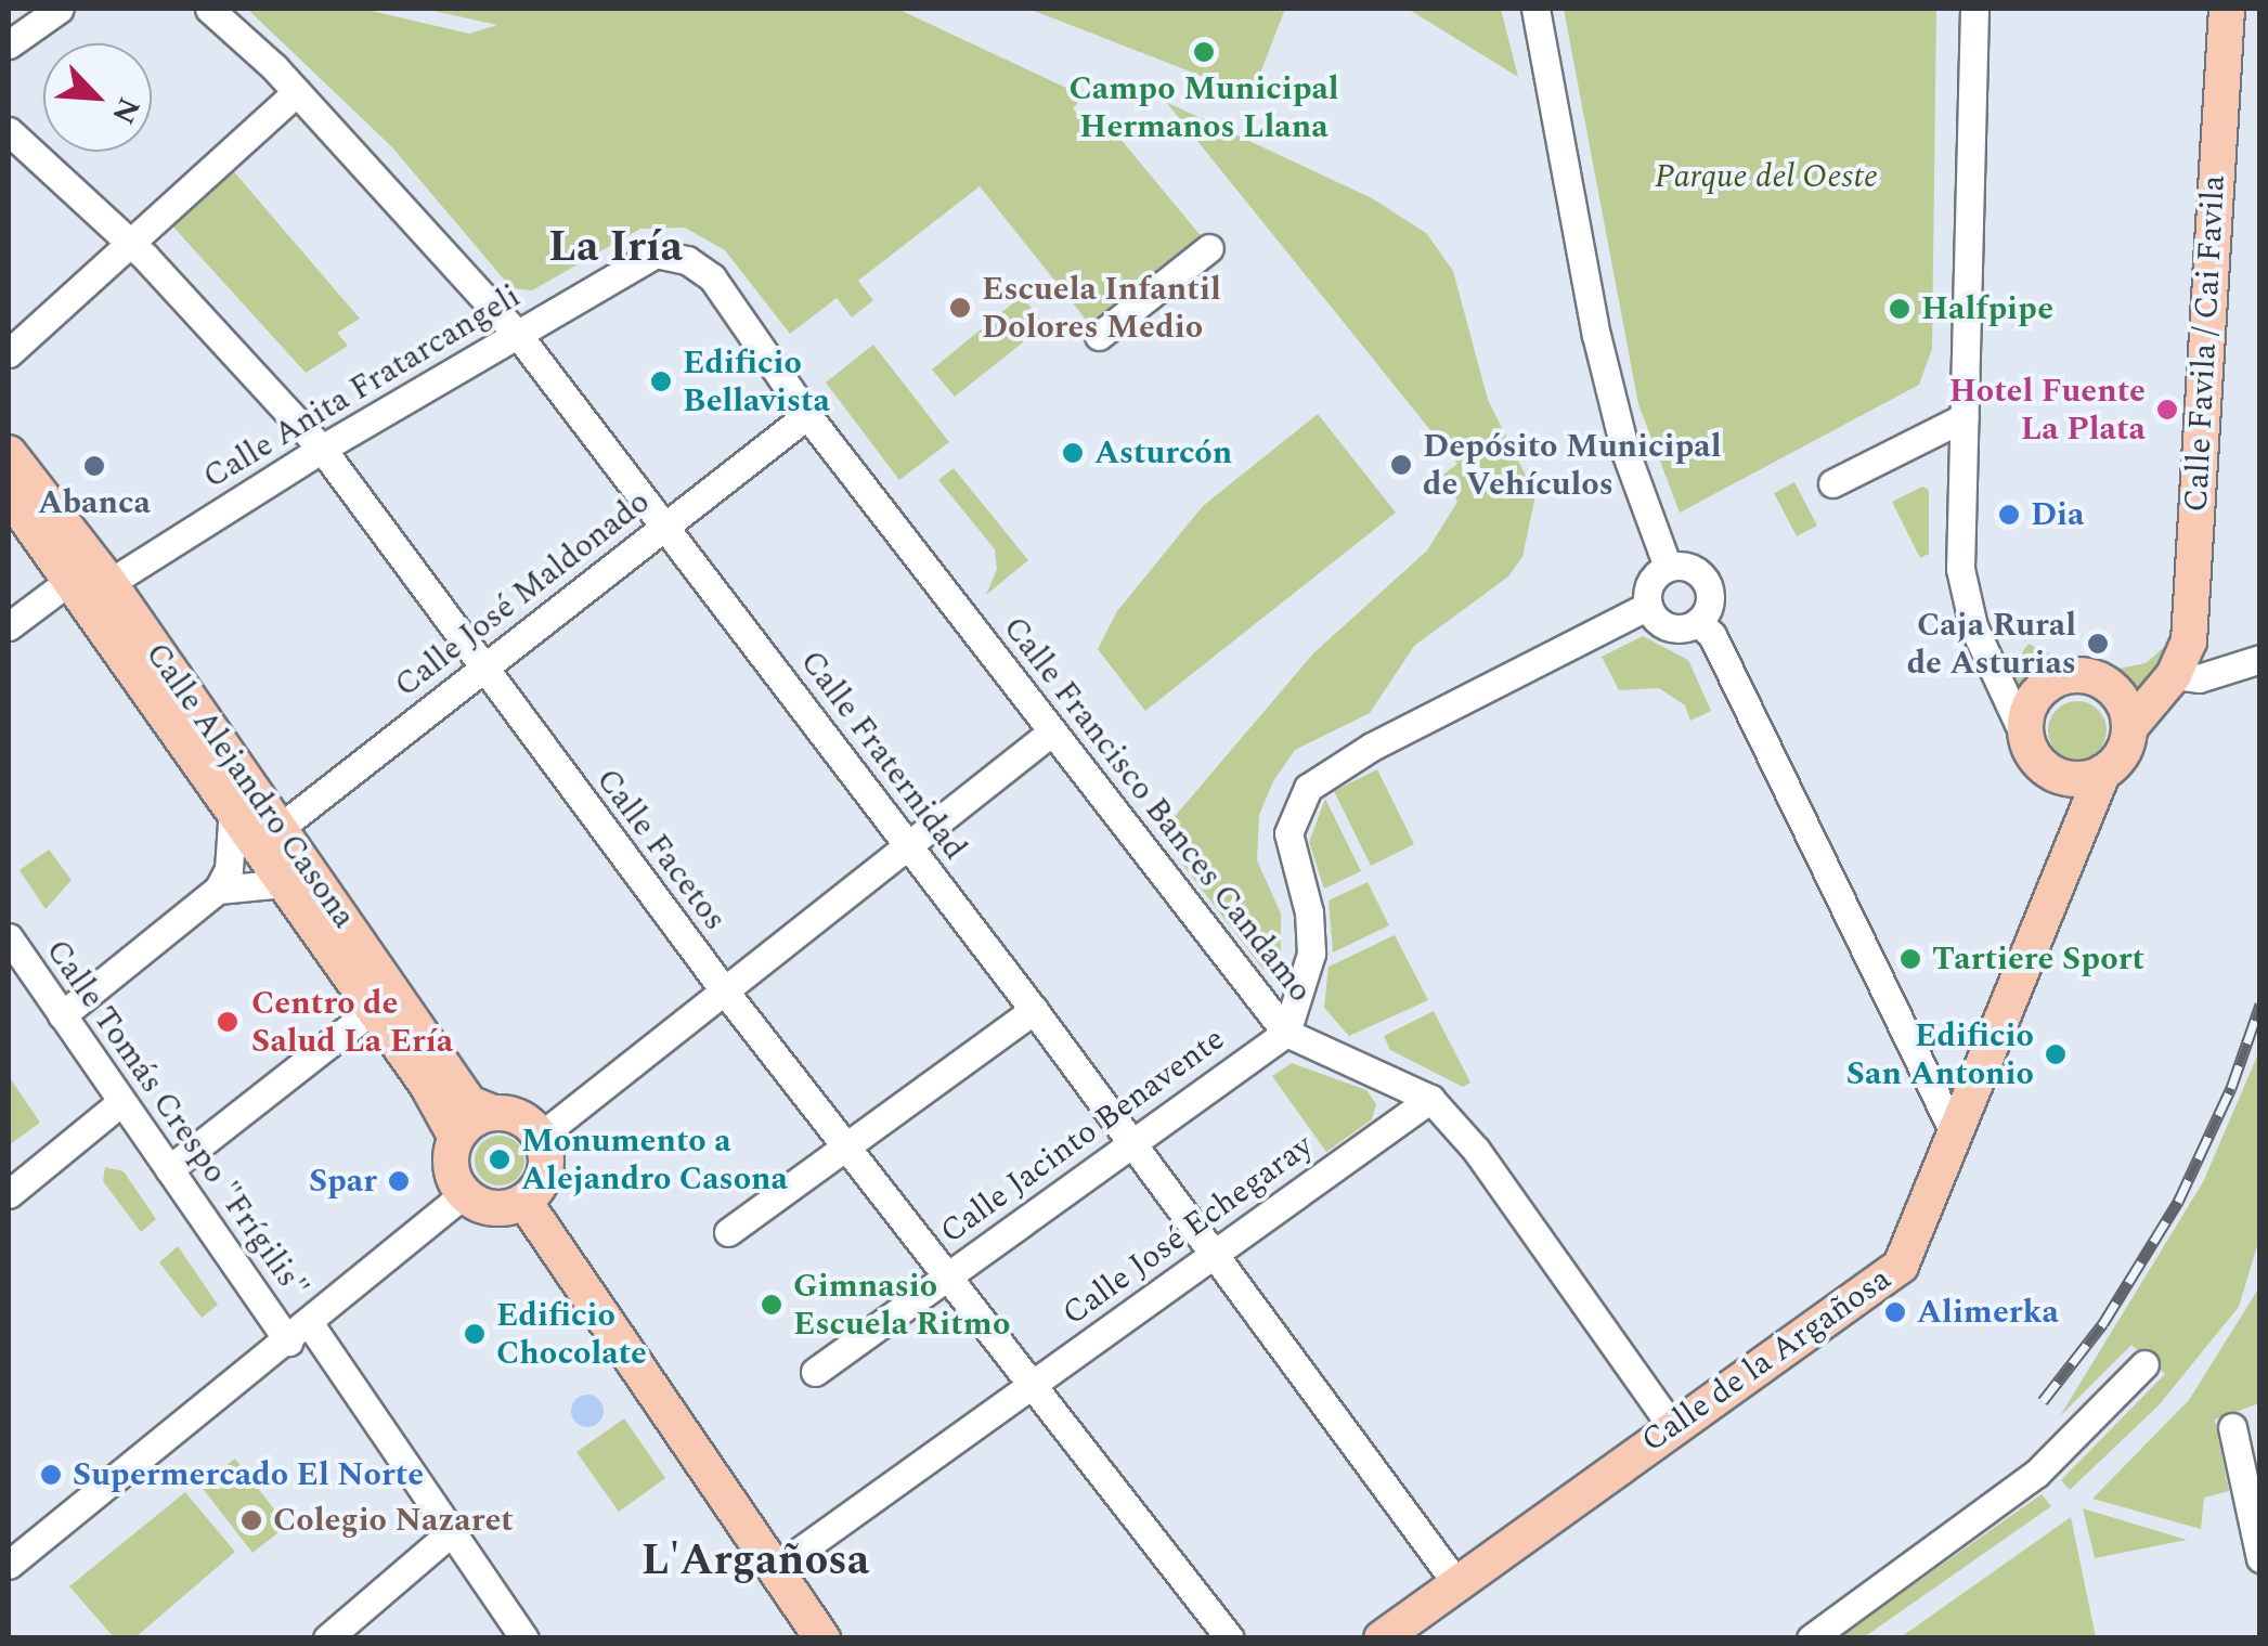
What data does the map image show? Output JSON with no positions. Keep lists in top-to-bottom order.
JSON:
{
  "streets": {
    "main road": ["Calle Favila / Cai Favila", "Calle Alejandro Casona", "Calle de la Argañosa"],
    "street": [
      "Calle Anita Fratarcangeli",
      "Calle José Maldonado",
      "Calle Fraternidad",
      "Calle Francisco Bances Candamo",
      "Calle Facetos",
      "Calle Tomás Crespo \"Frígilis\"",
      "Calle Jacinto Benavente",
      "Calle José Echegaray"
    ]
  },
  "crossings": [
    ["Calle Anita Fratarcangeli", "Calle Fraternidad"],
    ["Calle Anita Fratarcangeli", "Calle Alejandro Casona"],
    ["Calle Anita Fratarcangeli", "Calle Francisco Bances Candamo"],
    ["Calle Anita Fratarcangeli", "Calle Facetos"],
    ["Calle José Maldonado", "Calle Fraternidad"],
    ["Calle José Maldonado", "Calle Alejandro Casona"],
    ["Calle José Maldonado", "Calle Francisco Bances Candamo"],
    ["Calle José Maldonado", "Calle Facetos"],
    ["Calle Fraternidad", "Calle Jacinto Benavente"],
    ["Calle Fraternidad", "Calle José Echegaray"],
    ["Calle Fraternidad", "Calle de la Argañosa"],
    ["Calle Francisco Bances Candamo", "Calle Jacinto Benavente"],
    ["Calle Francisco Bances Candamo", "Calle José Echegaray"],
    ["Calle Francisco Bances Candamo", "Calle de la Argañosa"],
    ["Calle Facetos", "Calle Jacinto Benavente"],
    ["Calle Facetos", "Calle José Echegaray"]
  ],
  "districts": ["La Iría", "L'Argañosa"],
  "parks": ["Parque del Oeste"],
  "places": [
    "Campo Municipal Hermanos Llana",
    "Escuela Infantil Dolores Medio",
    "Halfpipe",
    "Edificio Bellavista",
    "Hotel Fuente La Plata",
    "Asturcón",
    "Depósito Municipal de Vehículos",
    "Abanca",
    "Dia",
    "Caja Rural de Asturias",
    "Tartiere Sport",
    "Centro de Salud La Ería",
    "Edificio San Antonio",
    "Monumento a Alejandro Casona",
    "Spar",
    "Gimnasio Escuela Ritmo",
    "Alimerka",
    "Edificio Chocolate",
    "Supermercado El Norte",
    "Colegio Nazaret"
  ],
  "north": "bottom right"
}
